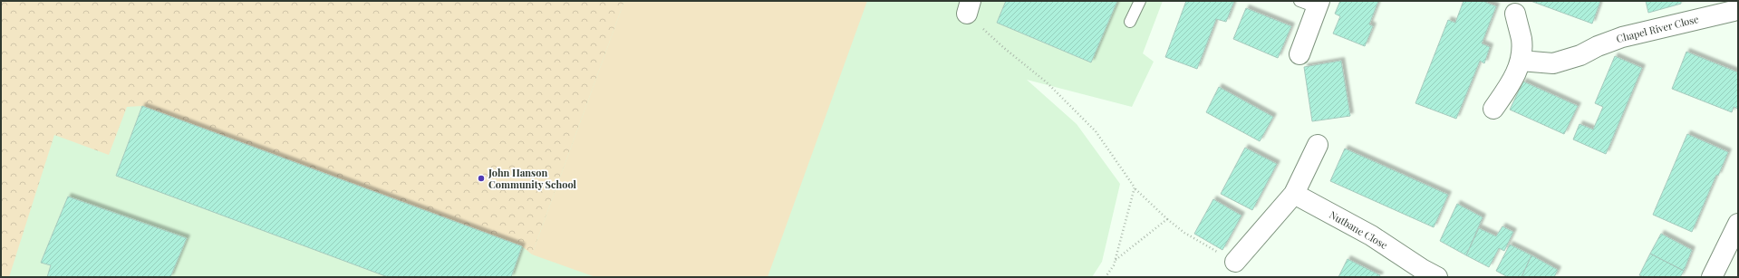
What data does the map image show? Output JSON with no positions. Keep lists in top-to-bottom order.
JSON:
{
  "streets": {
    "street": ["Chapel River Close", "Nutbane Close"]
  },
  "places": ["John Hanson Community School"]
}
